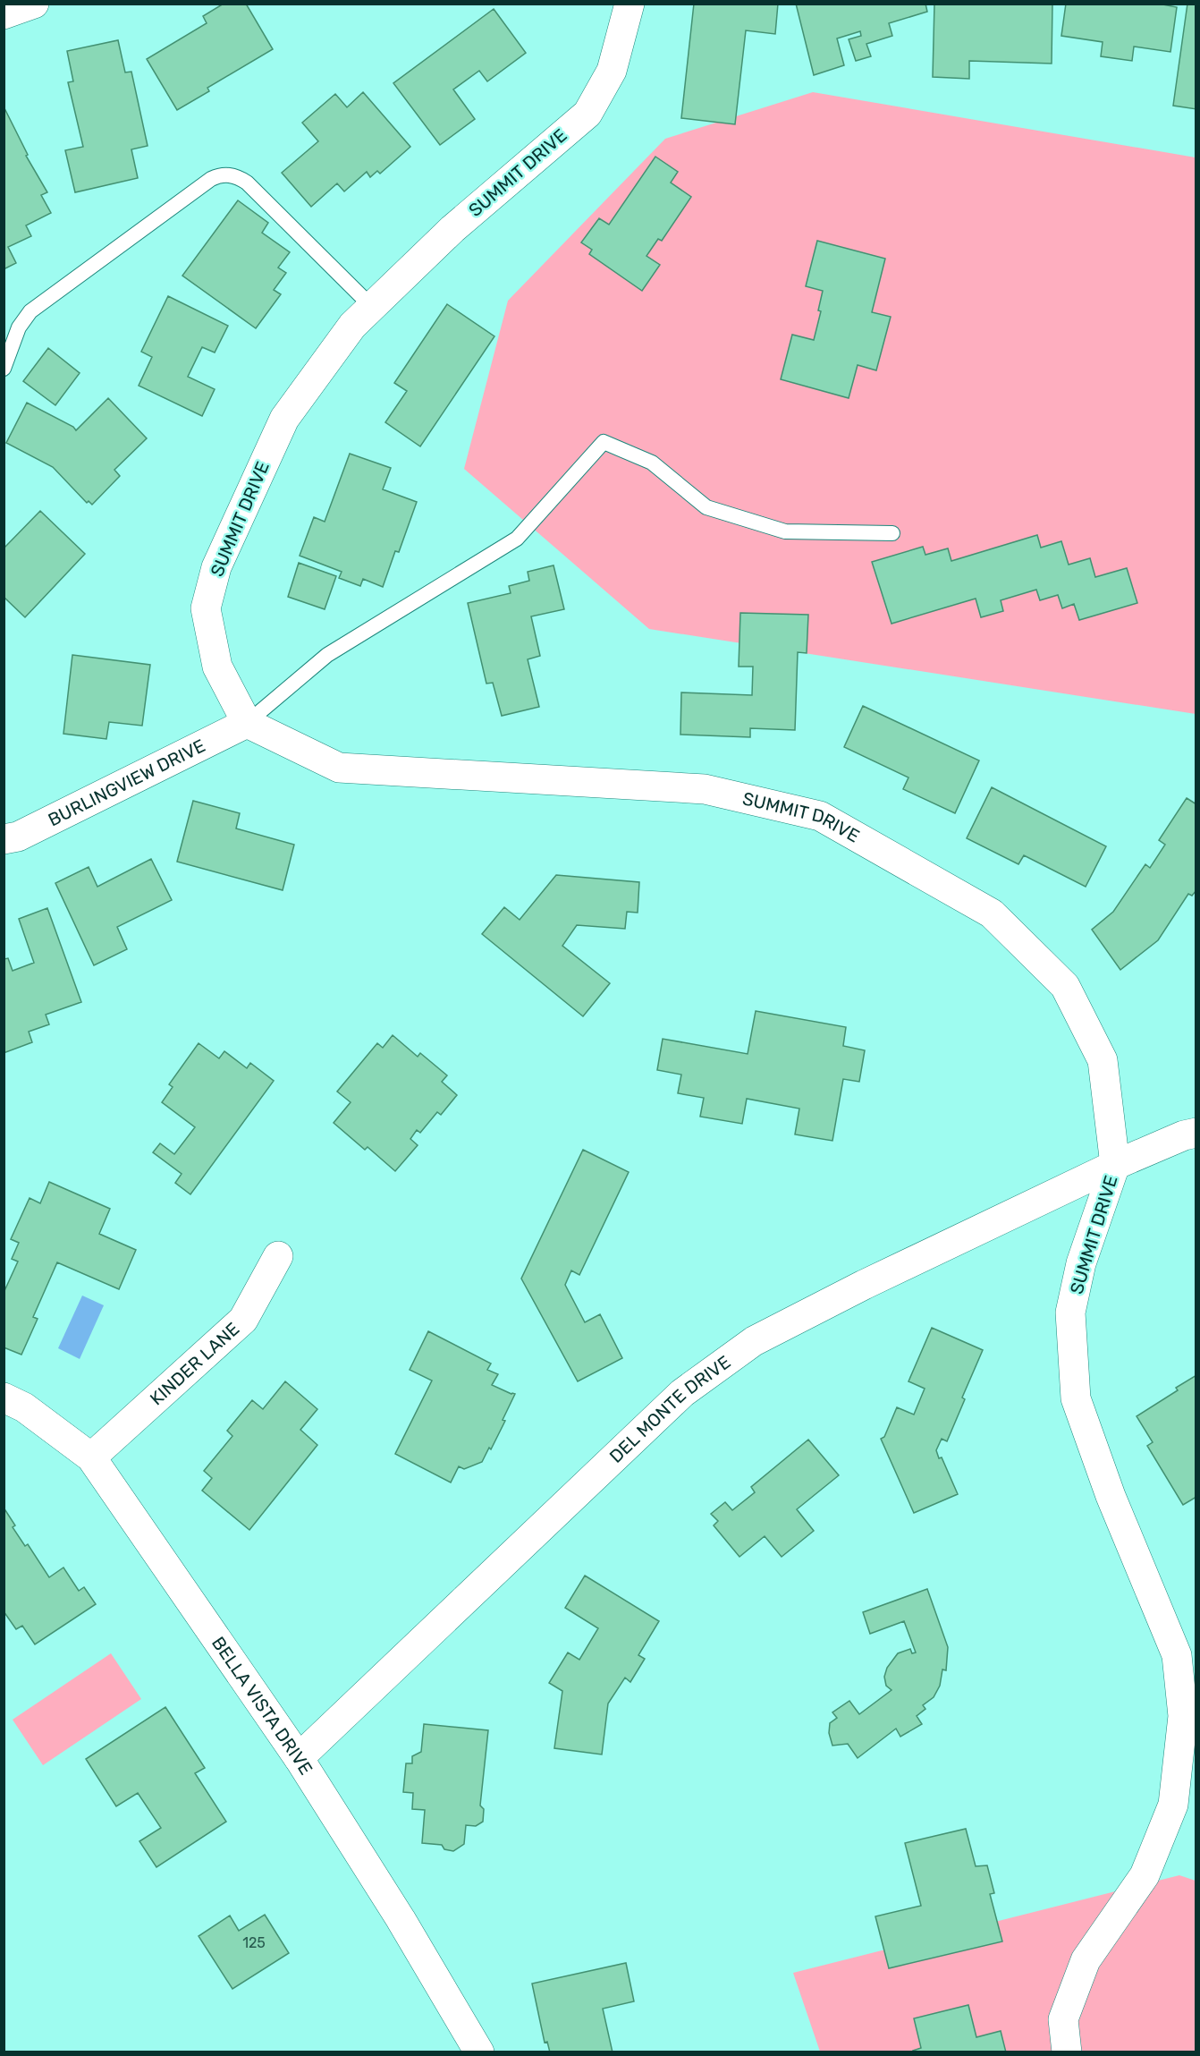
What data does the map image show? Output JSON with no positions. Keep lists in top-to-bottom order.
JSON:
{
  "streets": {
    "street": [
      "SUMMIT DRIVE",
      "BURLINGVIEW DRIVE",
      "KINDER LANE",
      "DEL MONTE DRIVE",
      "BELLA VISTA DRIVE"
    ]
  },
  "crossings": [
    ["SUMMIT DRIVE", "BURLINGVIEW DRIVE"],
    ["SUMMIT DRIVE", "DEL MONTE DRIVE"],
    ["KINDER LANE", "BELLA VISTA DRIVE"],
    ["DEL MONTE DRIVE", "BELLA VISTA DRIVE"]
  ],
  "house_numbers": ["125"]
}
